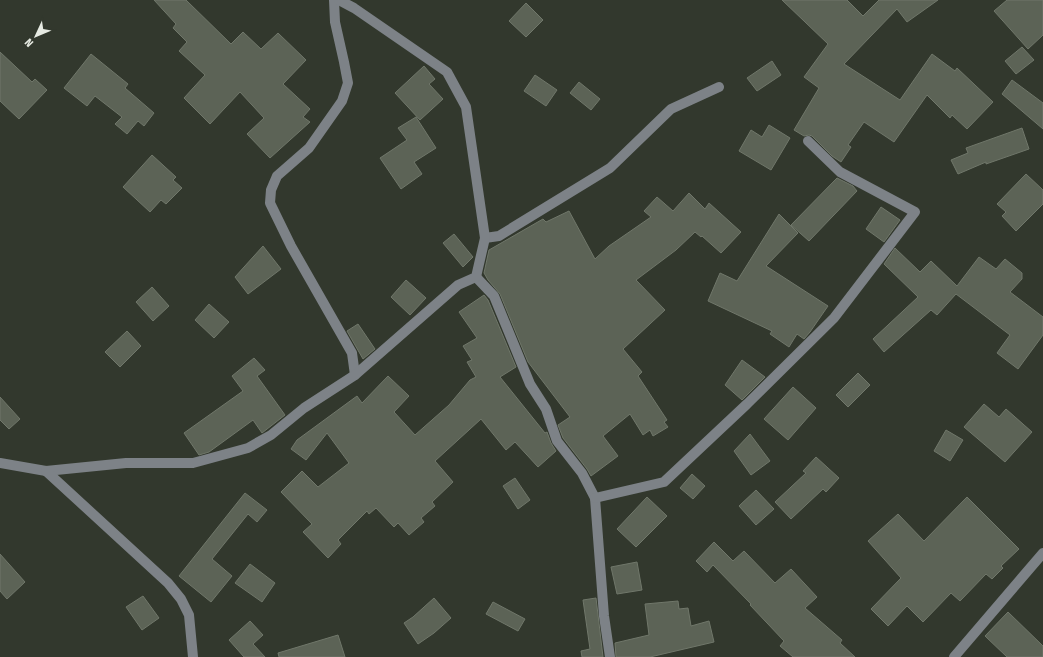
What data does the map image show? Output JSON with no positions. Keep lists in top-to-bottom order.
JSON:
{
  "north": "bottom left"
}
